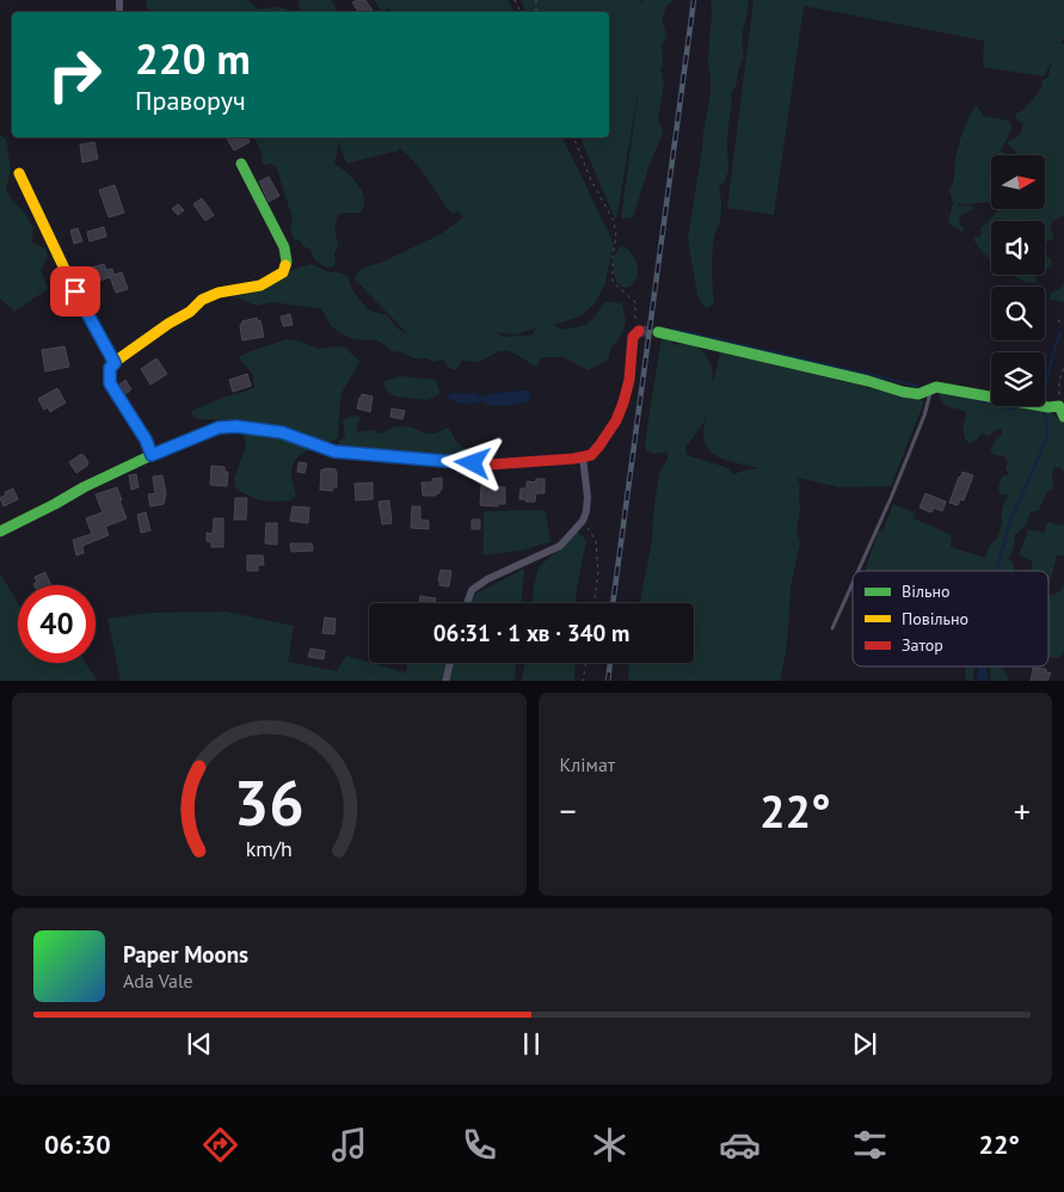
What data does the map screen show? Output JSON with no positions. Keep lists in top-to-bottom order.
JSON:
{
  "legend": ["Вільно", "Повільно", "Затор"],
  "north": "right",
  "page": {
    "turn": ["220 m", "Праворуч"],
    "limit": "40",
    "trip": "06:31 · 1 хв · 340 m",
    "tile": "Клімат",
    "heat": ["−", "22°", "+"],
    "song": ["Paper Moons", "Ada Vale"],
    "tabs": ["06:30", "22°"],
    "gauge": ["36", "km/h"]
  }
}
